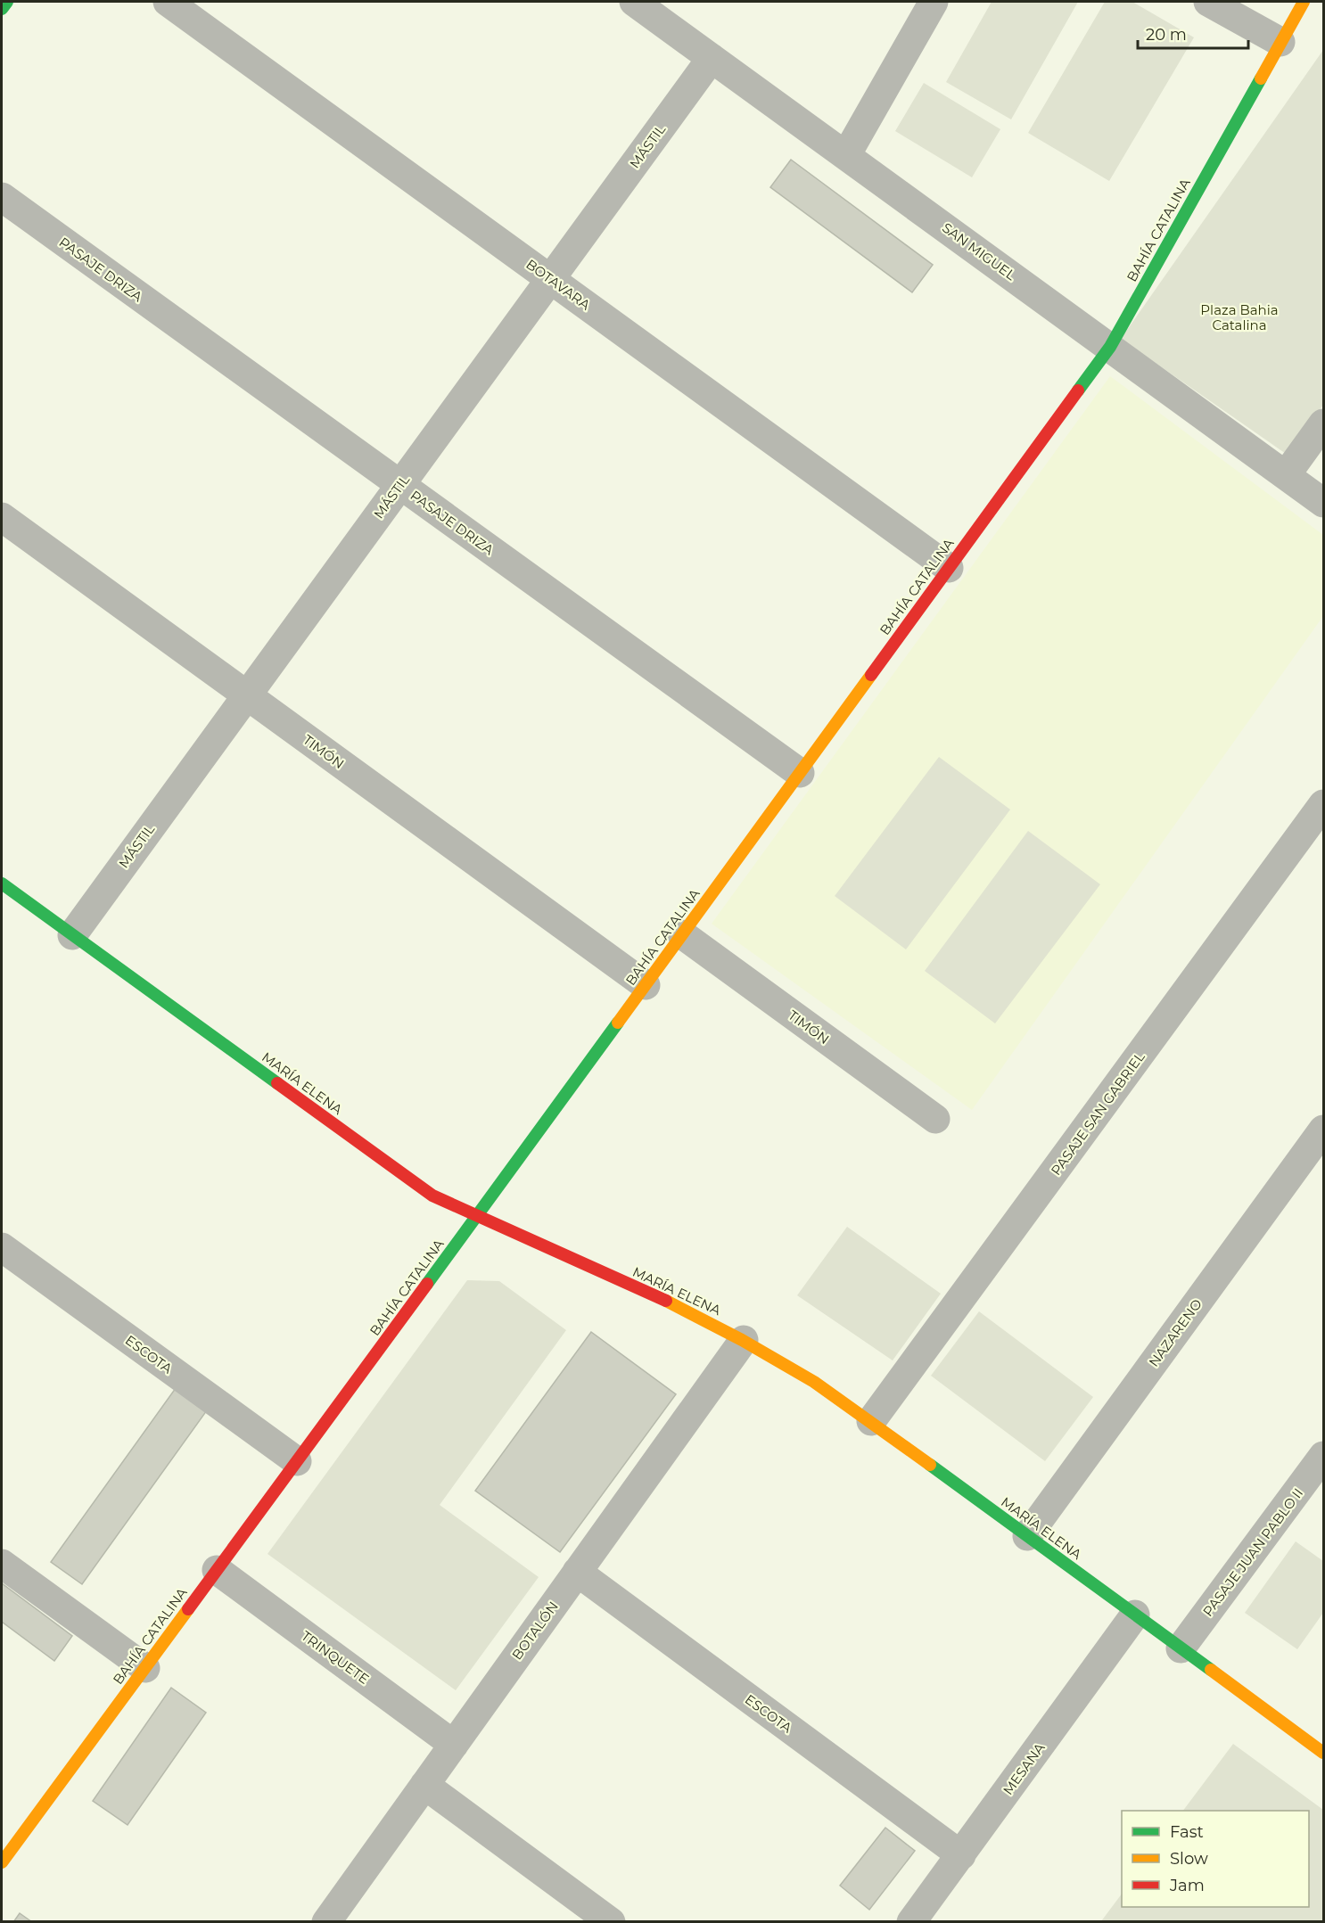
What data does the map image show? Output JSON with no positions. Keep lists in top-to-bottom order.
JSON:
{
  "streets": {
    "street": [
      "MÁSTIL",
      "BAHÍA CATALINA",
      "SAN MIGUEL",
      "PASAJE DRIZA",
      "BOTAVARA",
      "TIMÓN",
      "MARÍA ELENA",
      "PASAJE SAN GABRIEL",
      "NAZARENO",
      "ESCOTA",
      "PASAJE JUAN PABLO II",
      "BOTALÓN",
      "TRINQUETE",
      "MESANA"
    ]
  },
  "crossings": [
    ["MÁSTIL", "SAN MIGUEL"],
    ["MÁSTIL", "PASAJE DRIZA"],
    ["MÁSTIL", "BOTAVARA"],
    ["MÁSTIL", "TIMÓN"],
    ["MÁSTIL", "MARÍA ELENA"],
    ["BAHÍA CATALINA", "SAN MIGUEL"],
    ["BAHÍA CATALINA", "PASAJE DRIZA"],
    ["BAHÍA CATALINA", "BOTAVARA"],
    ["BAHÍA CATALINA", "TIMÓN"],
    ["BAHÍA CATALINA", "MARÍA ELENA"],
    ["BAHÍA CATALINA", "ESCOTA"],
    ["BAHÍA CATALINA", "TRINQUETE"],
    ["MARÍA ELENA", "PASAJE SAN GABRIEL"],
    ["MARÍA ELENA", "NAZARENO"],
    ["MARÍA ELENA", "PASAJE JUAN PABLO II"],
    ["MARÍA ELENA", "BOTALÓN"],
    ["MARÍA ELENA", "MESANA"],
    ["ESCOTA", "BOTALÓN"],
    ["ESCOTA", "MESANA"],
    ["BOTALÓN", "TRINQUETE"]
  ],
  "parks": ["Plaza Bahia Catalina"],
  "legend": ["Fast", "Slow", "Jam"],
  "scale_bar": "20 m"
}
